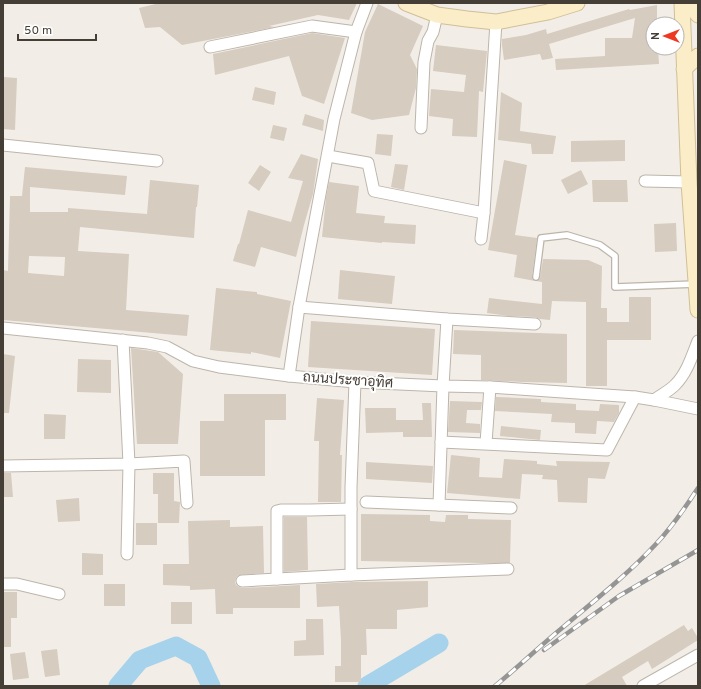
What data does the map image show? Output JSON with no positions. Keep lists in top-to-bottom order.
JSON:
{
  "streets": {
    "street": ["ถนนประชาอุทิศ"]
  },
  "scale_bar": "50 m",
  "north": "left"
}
